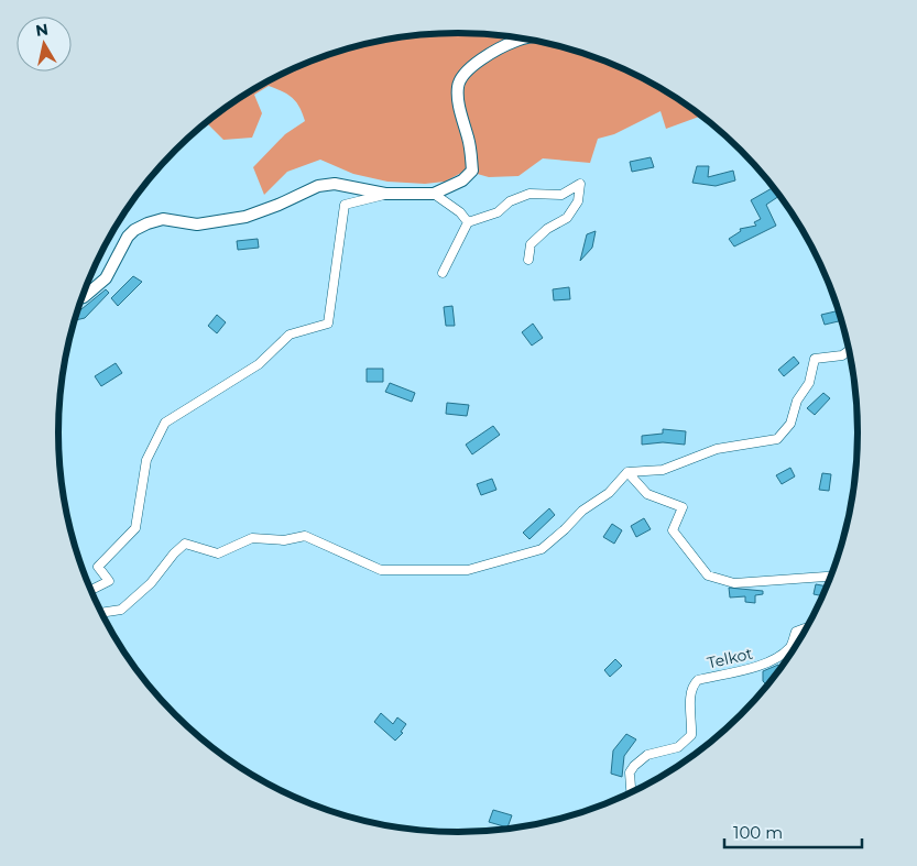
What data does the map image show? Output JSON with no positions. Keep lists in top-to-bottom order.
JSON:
{
  "streets": {
    "street": ["Telkot"]
  },
  "scale_bar": "100 m",
  "north": "top"
}
